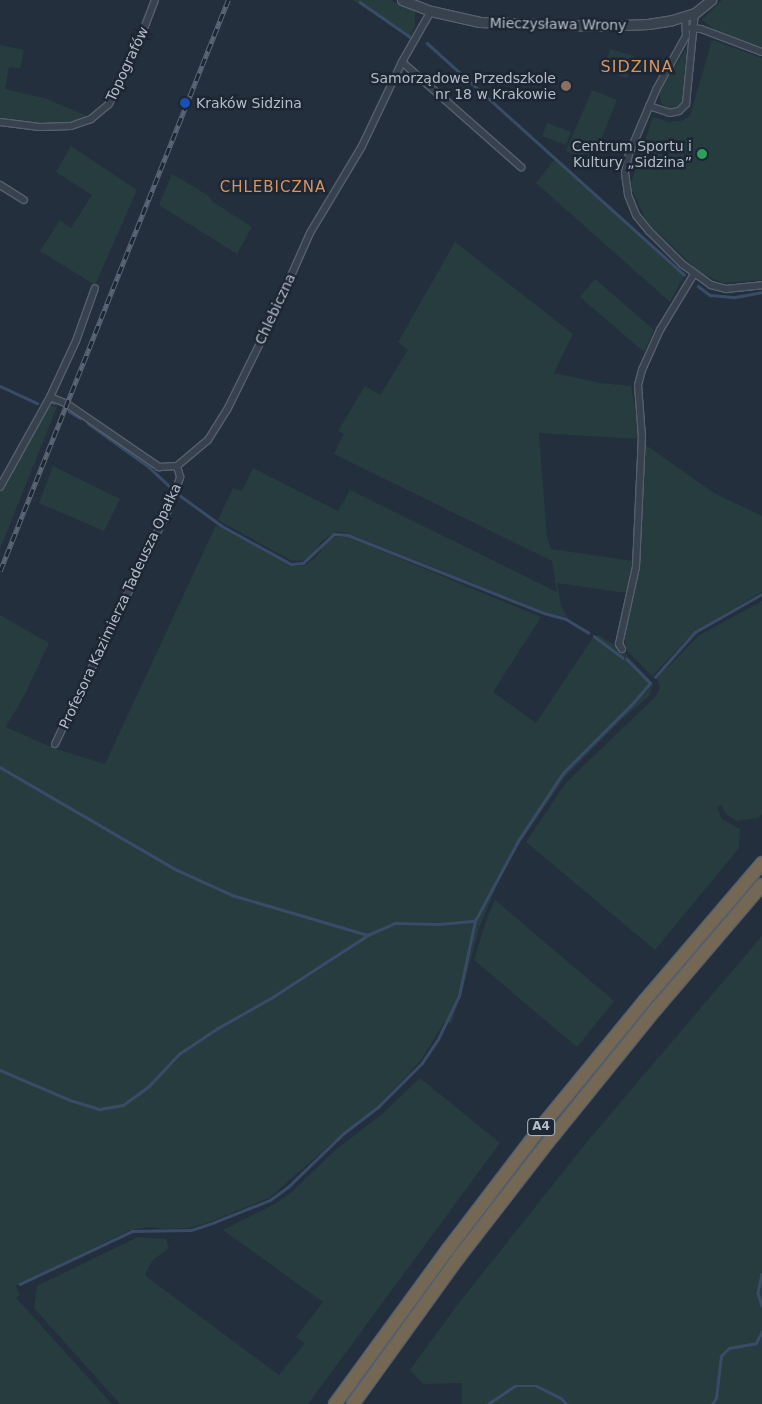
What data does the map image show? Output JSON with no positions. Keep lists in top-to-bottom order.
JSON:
{
  "streets": {
    "highway": ["A4"],
    "street": [
      "Mieczysława Wrony",
      "Topografów",
      "Chlebiczna",
      "Profesora Kazimierza Tadeusza Opałka"
    ]
  },
  "crossings": [
    ["Mieczysława Wrony", "Chlebiczna"],
    ["Chlebiczna", "Profesora Kazimierza Tadeusza Opałka"]
  ],
  "districts": ["SIDZINA", "CHLEBICZNA"],
  "places": ["Samorządowe Przedszkole nr 18 w Krakowie", "Kraków Sidzina", "Centrum Sportu i Kultury „Sidzina”"]
}
